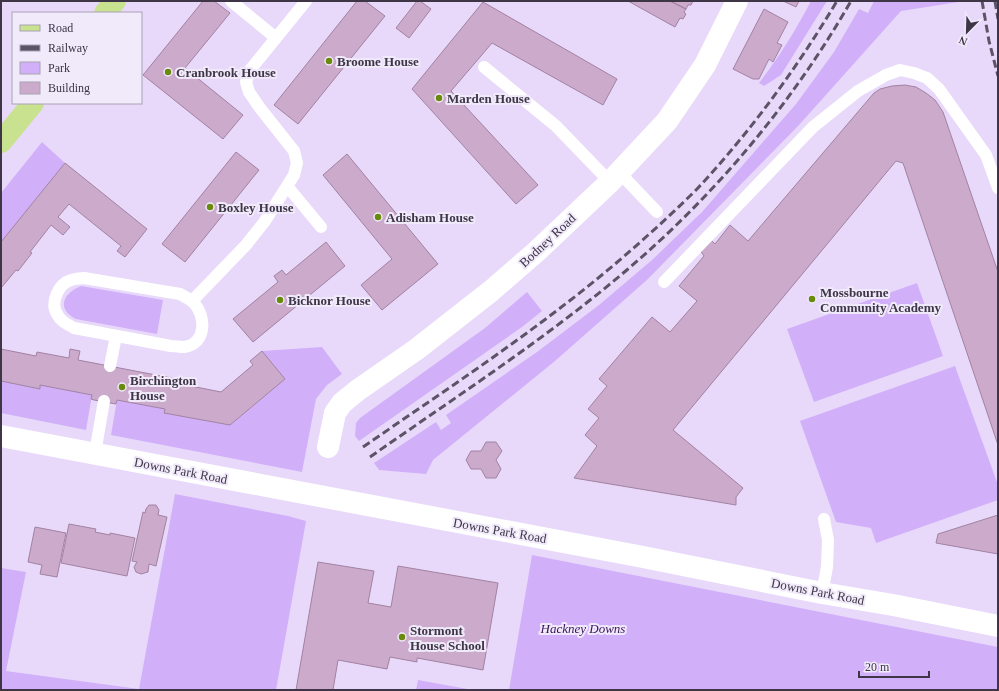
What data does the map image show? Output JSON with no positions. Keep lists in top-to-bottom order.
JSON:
{
  "streets": {
    "street": ["Bodney Road", "Downs Park Road"]
  },
  "parks": ["Hackney Downs"],
  "places": [
    "Broome House",
    "Cranbrook House",
    "Marden House",
    "Boxley House",
    "Adisham House",
    "Mossbourne Community Academy",
    "Bicknor House",
    "Birchington House",
    "Stormont House School"
  ],
  "legend": [
    "Road",
    "Railway",
    "Park",
    "Building"
  ],
  "scale_bar": "20 m",
  "north": "bottom left"
}
